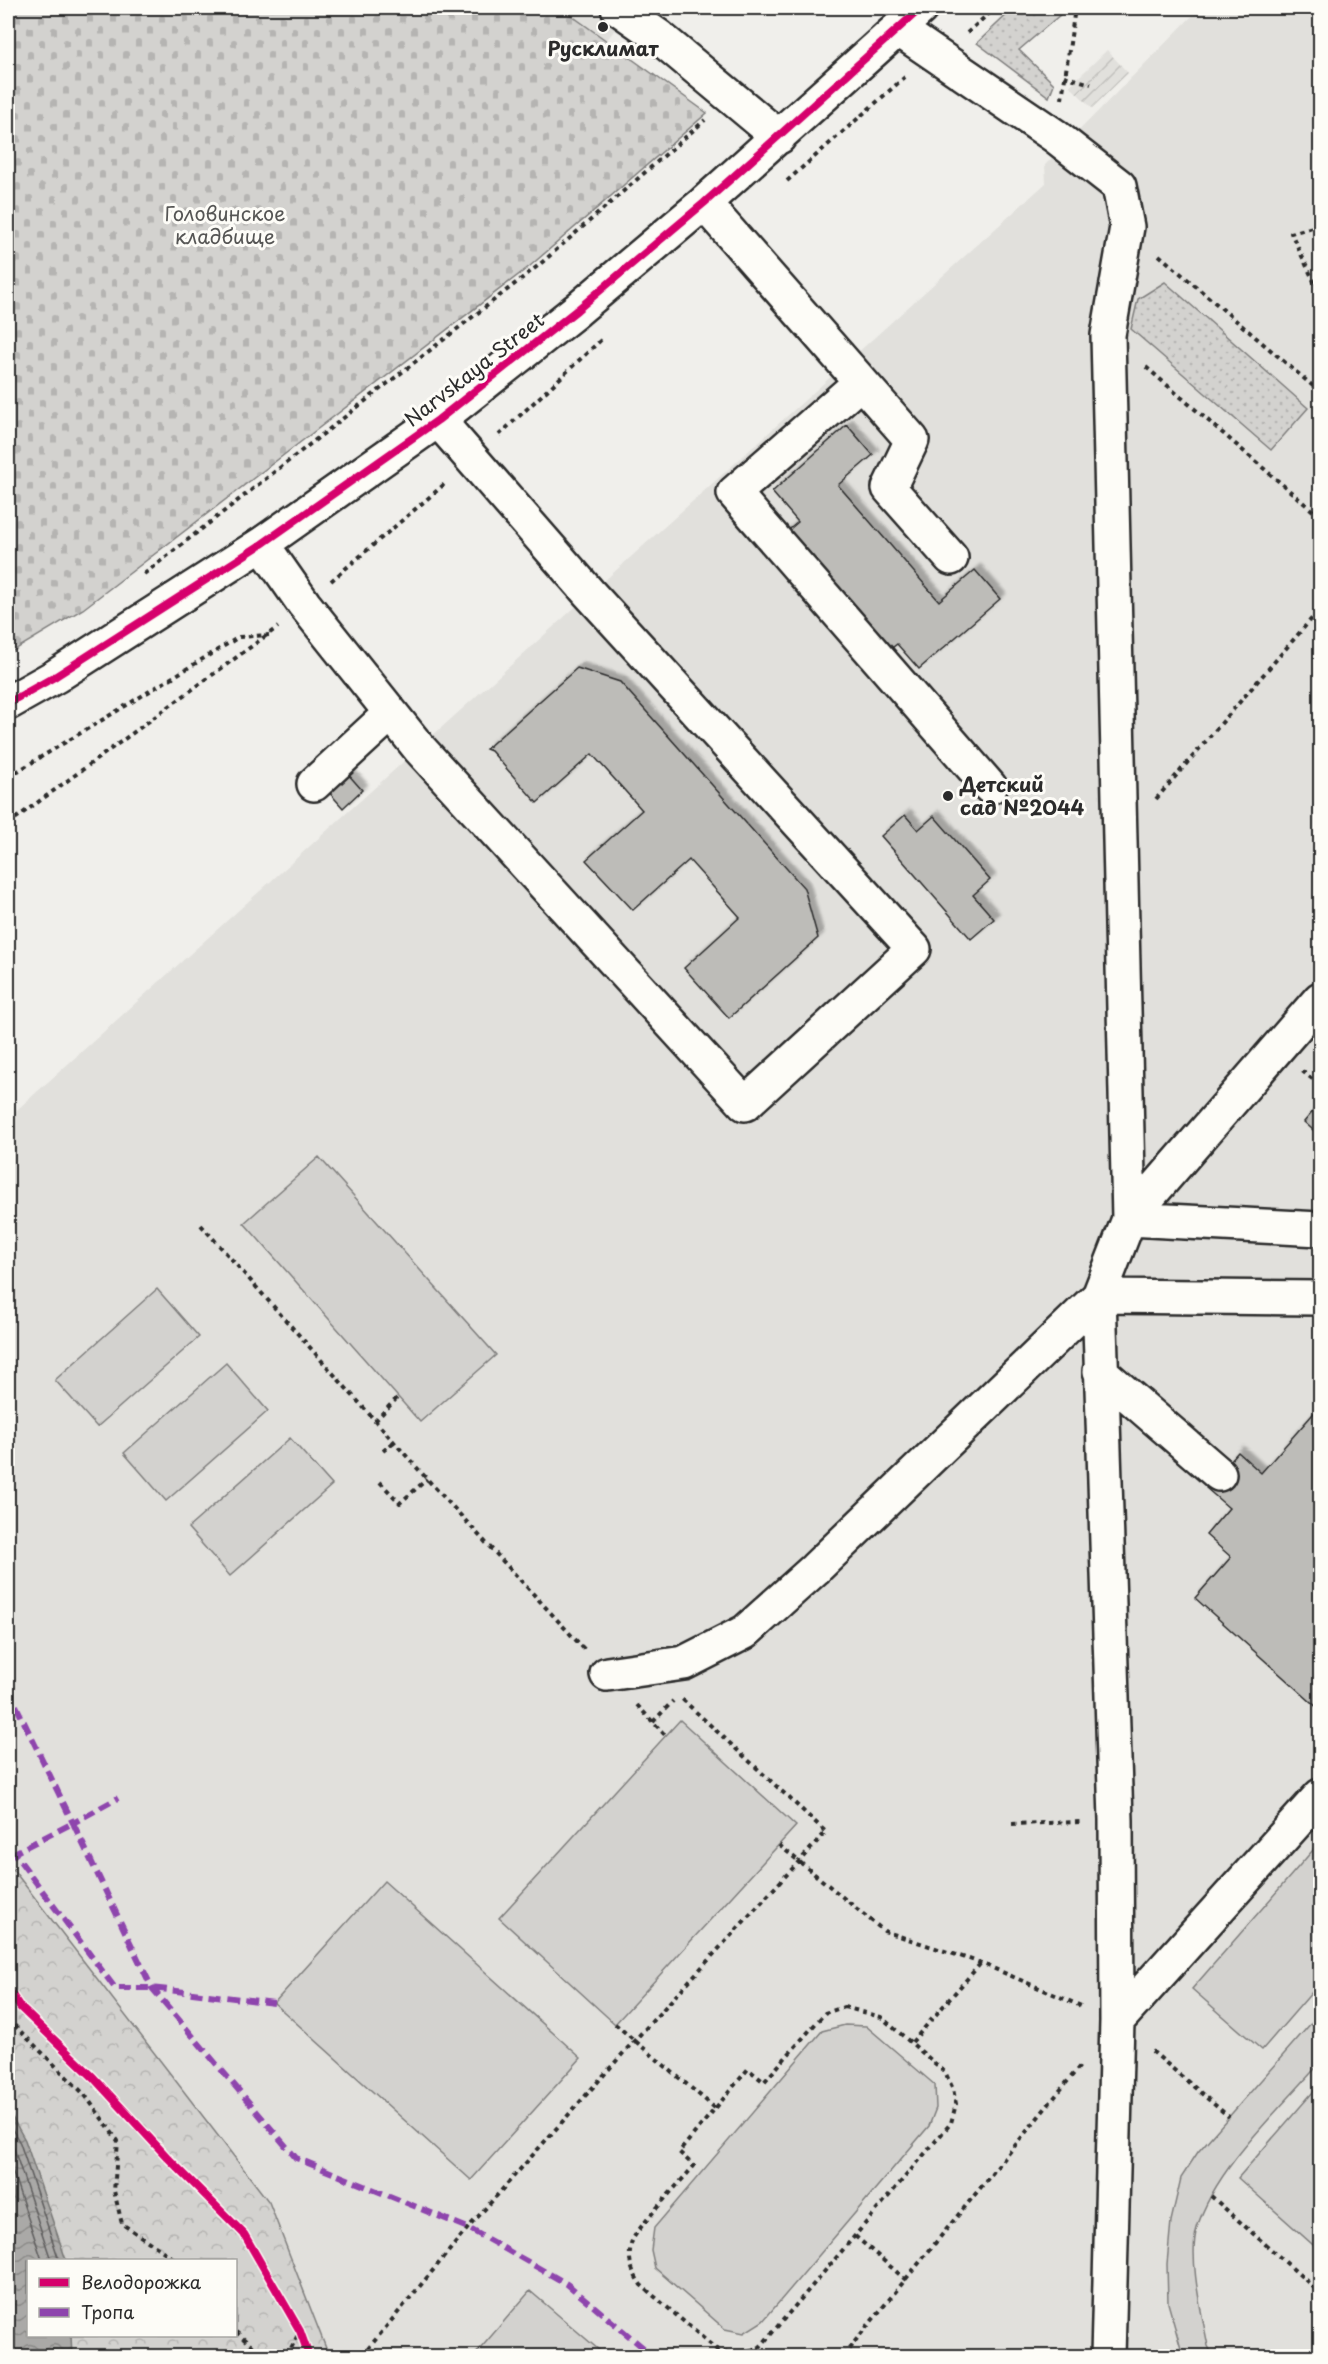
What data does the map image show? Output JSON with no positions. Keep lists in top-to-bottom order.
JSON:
{
  "streets": {
    "street": ["Narvskaya Street"]
  },
  "parks": ["Головинское кладбище"],
  "places": ["Русклимат", "Детский сад №2044"],
  "legend": ["Велодорожка", "Тропа"]
}
